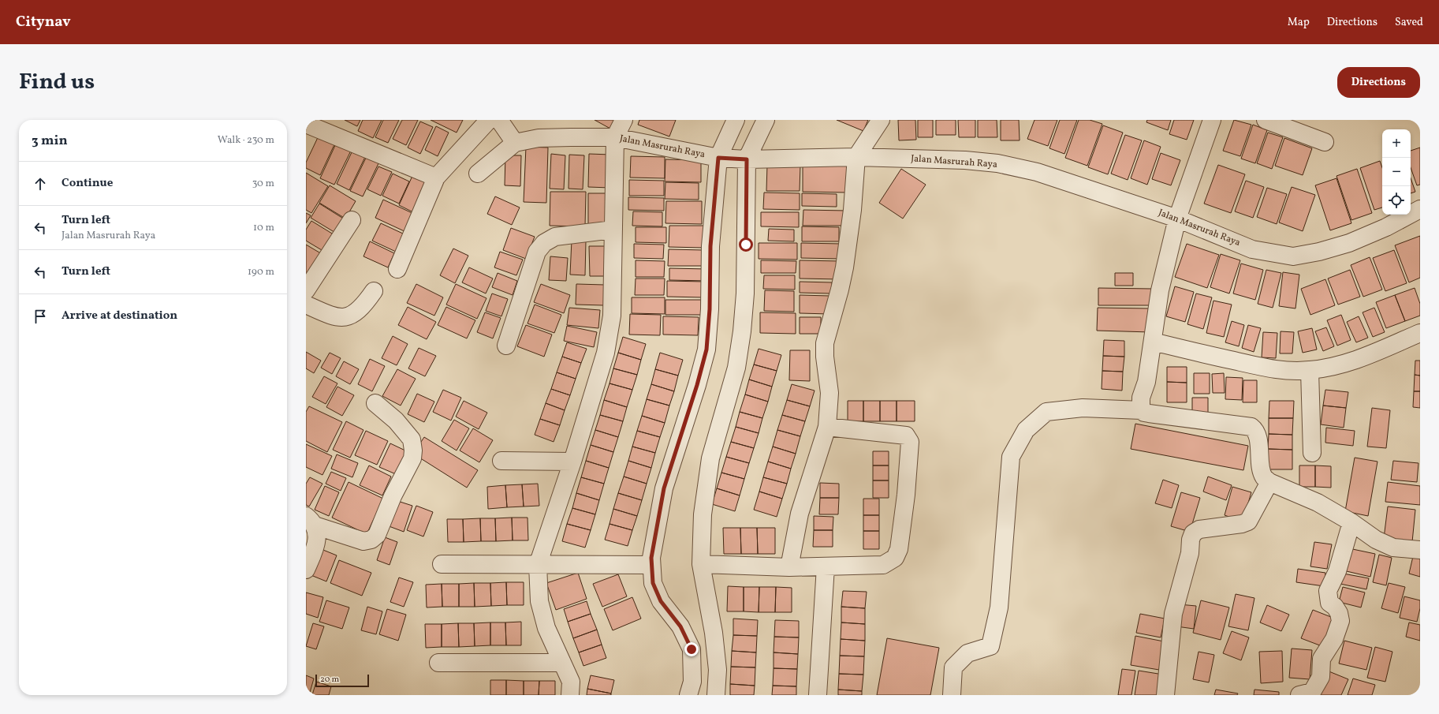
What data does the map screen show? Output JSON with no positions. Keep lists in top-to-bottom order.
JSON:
{
  "streets": {
    "street": ["Jalan Masrurah Raya"]
  },
  "scale_bar": "20 m",
  "page": {
    "header": "Citynav",
    "nav": ["Map", "Directions", "Saved"],
    "title": "Find us",
    "buttons": "Directions",
    "heading": ["3 min", "Walk · 230 m"],
    "map_buttons": ["+", "−"],
    "list": [
      ["Continue", "30 m"],
      ["Turn left", "Jalan Masrurah Raya", "10 m"],
      ["Turn left", "190 m"],
      "Arrive at destination"
    ],
    "scale": "20 m"
  }
}
